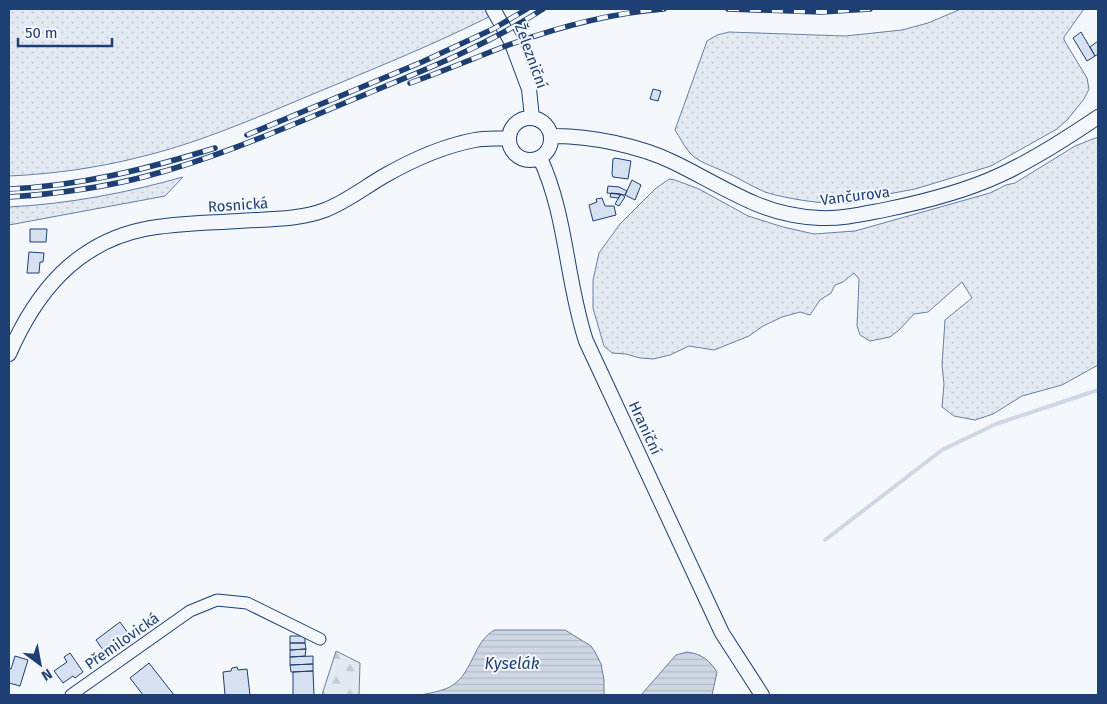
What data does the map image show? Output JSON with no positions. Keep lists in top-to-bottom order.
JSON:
{
  "streets": {
    "street": [
      "Železniční",
      "Vančurova",
      "Rosnická",
      "Hraniční",
      "Přemilovická"
    ]
  },
  "crossings": [
    ["Železniční", "Vančurova"],
    ["Železniční", "Rosnická"],
    ["Železniční", "Hraniční"],
    ["Vančurova", "Rosnická"],
    ["Vančurova", "Hraniční"],
    ["Rosnická", "Hraniční"]
  ],
  "water": ["Kyselák"],
  "scale_bar": "50 m",
  "north": "bottom right"
}
